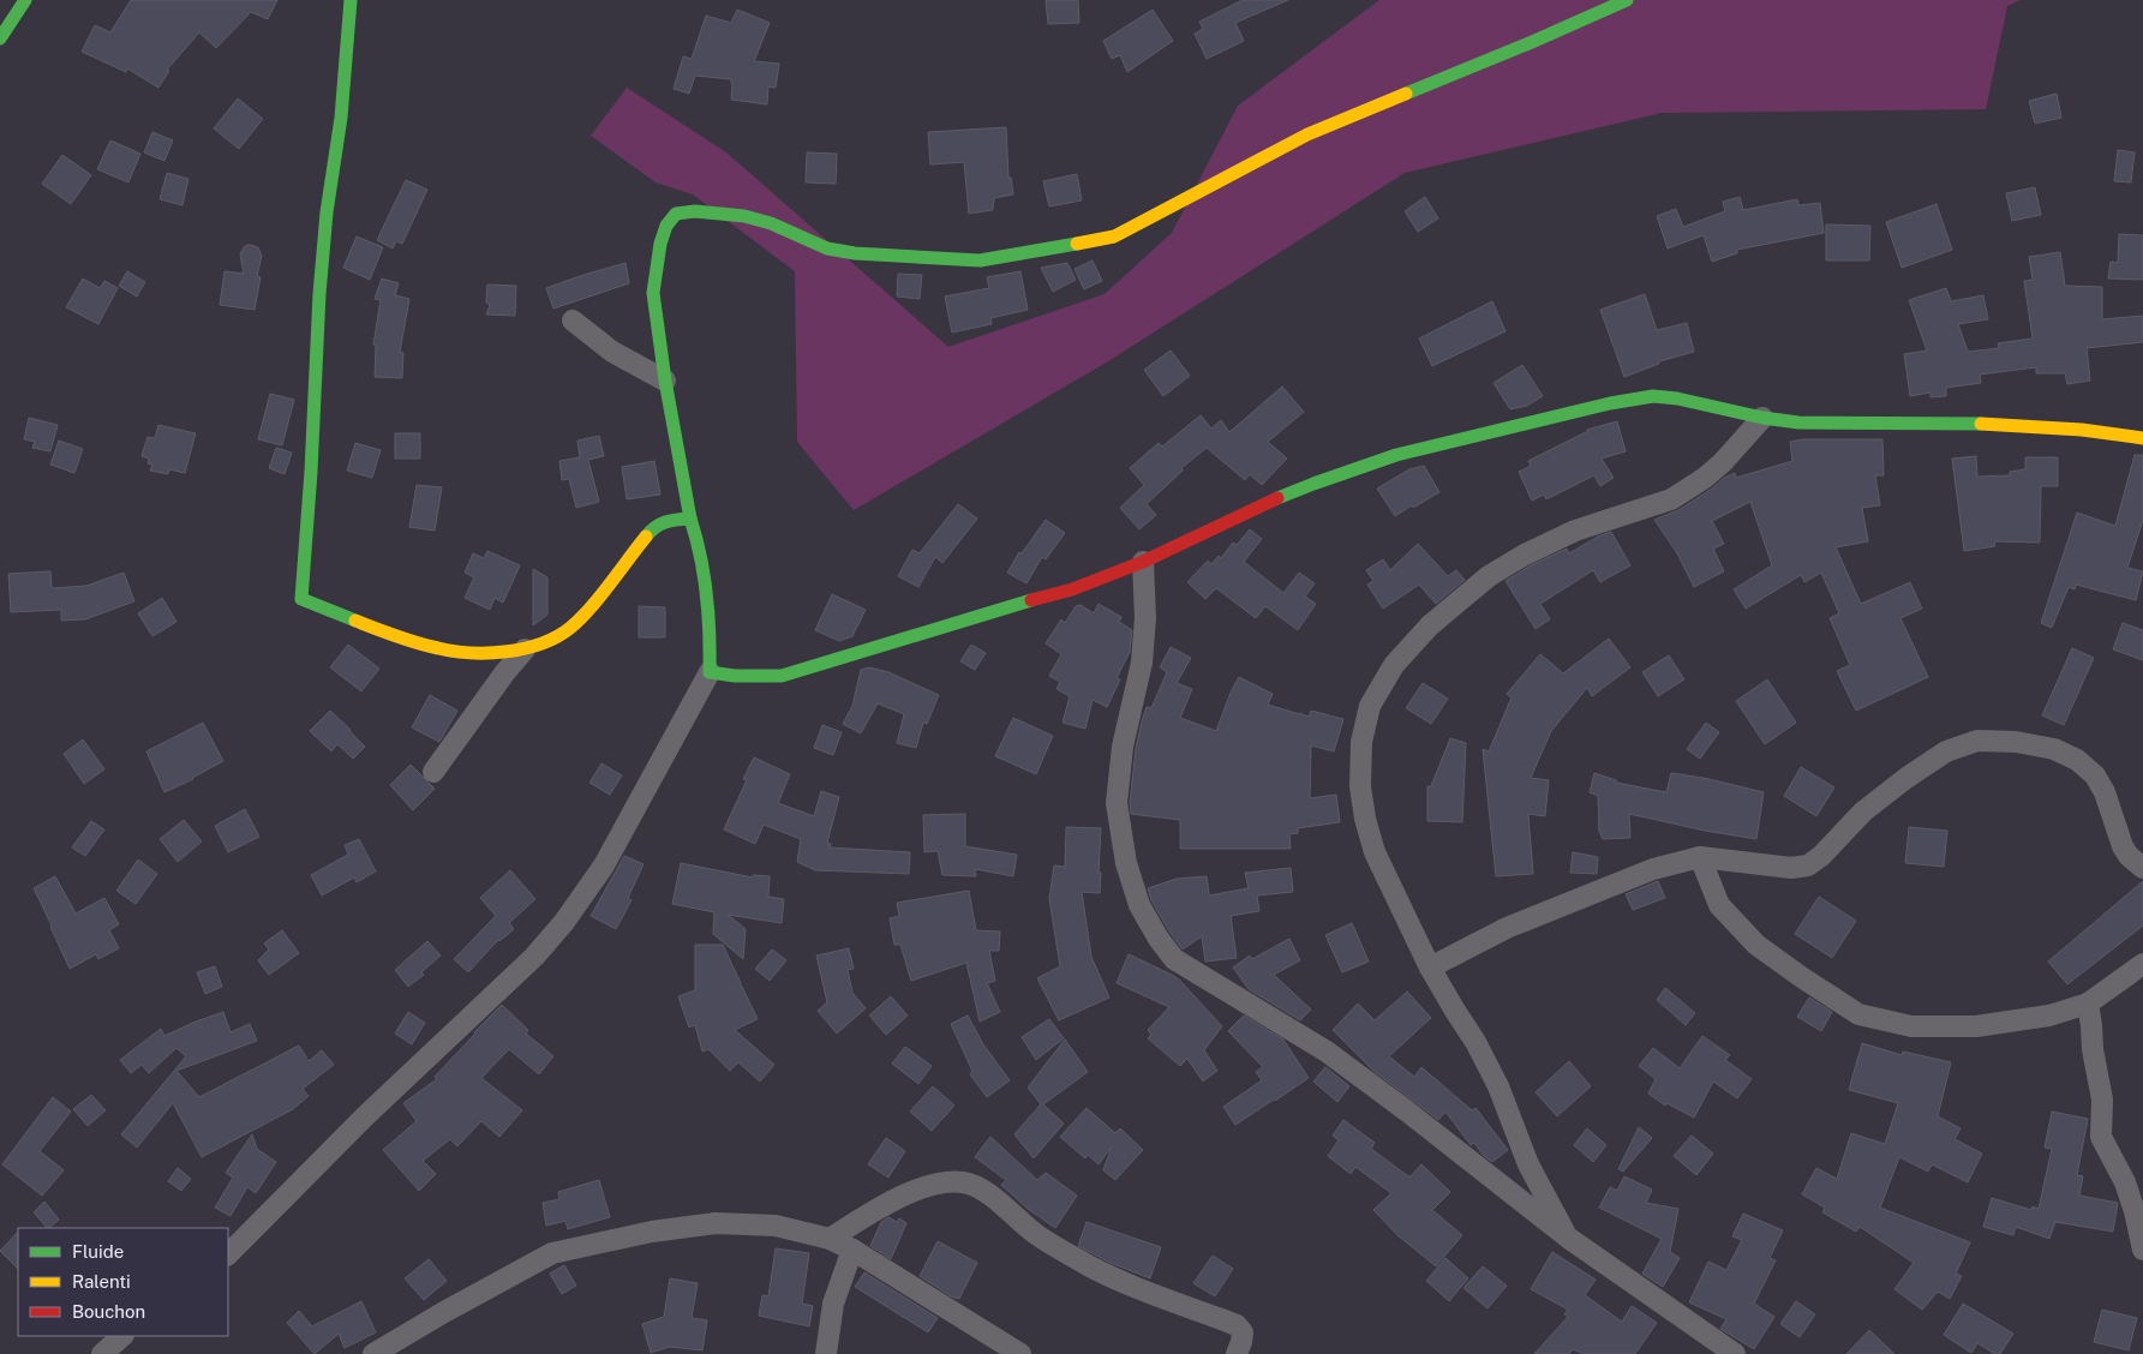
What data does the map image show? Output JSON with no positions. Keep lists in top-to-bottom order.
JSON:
{
  "legend": ["Fluide", "Ralenti", "Bouchon"]
}
